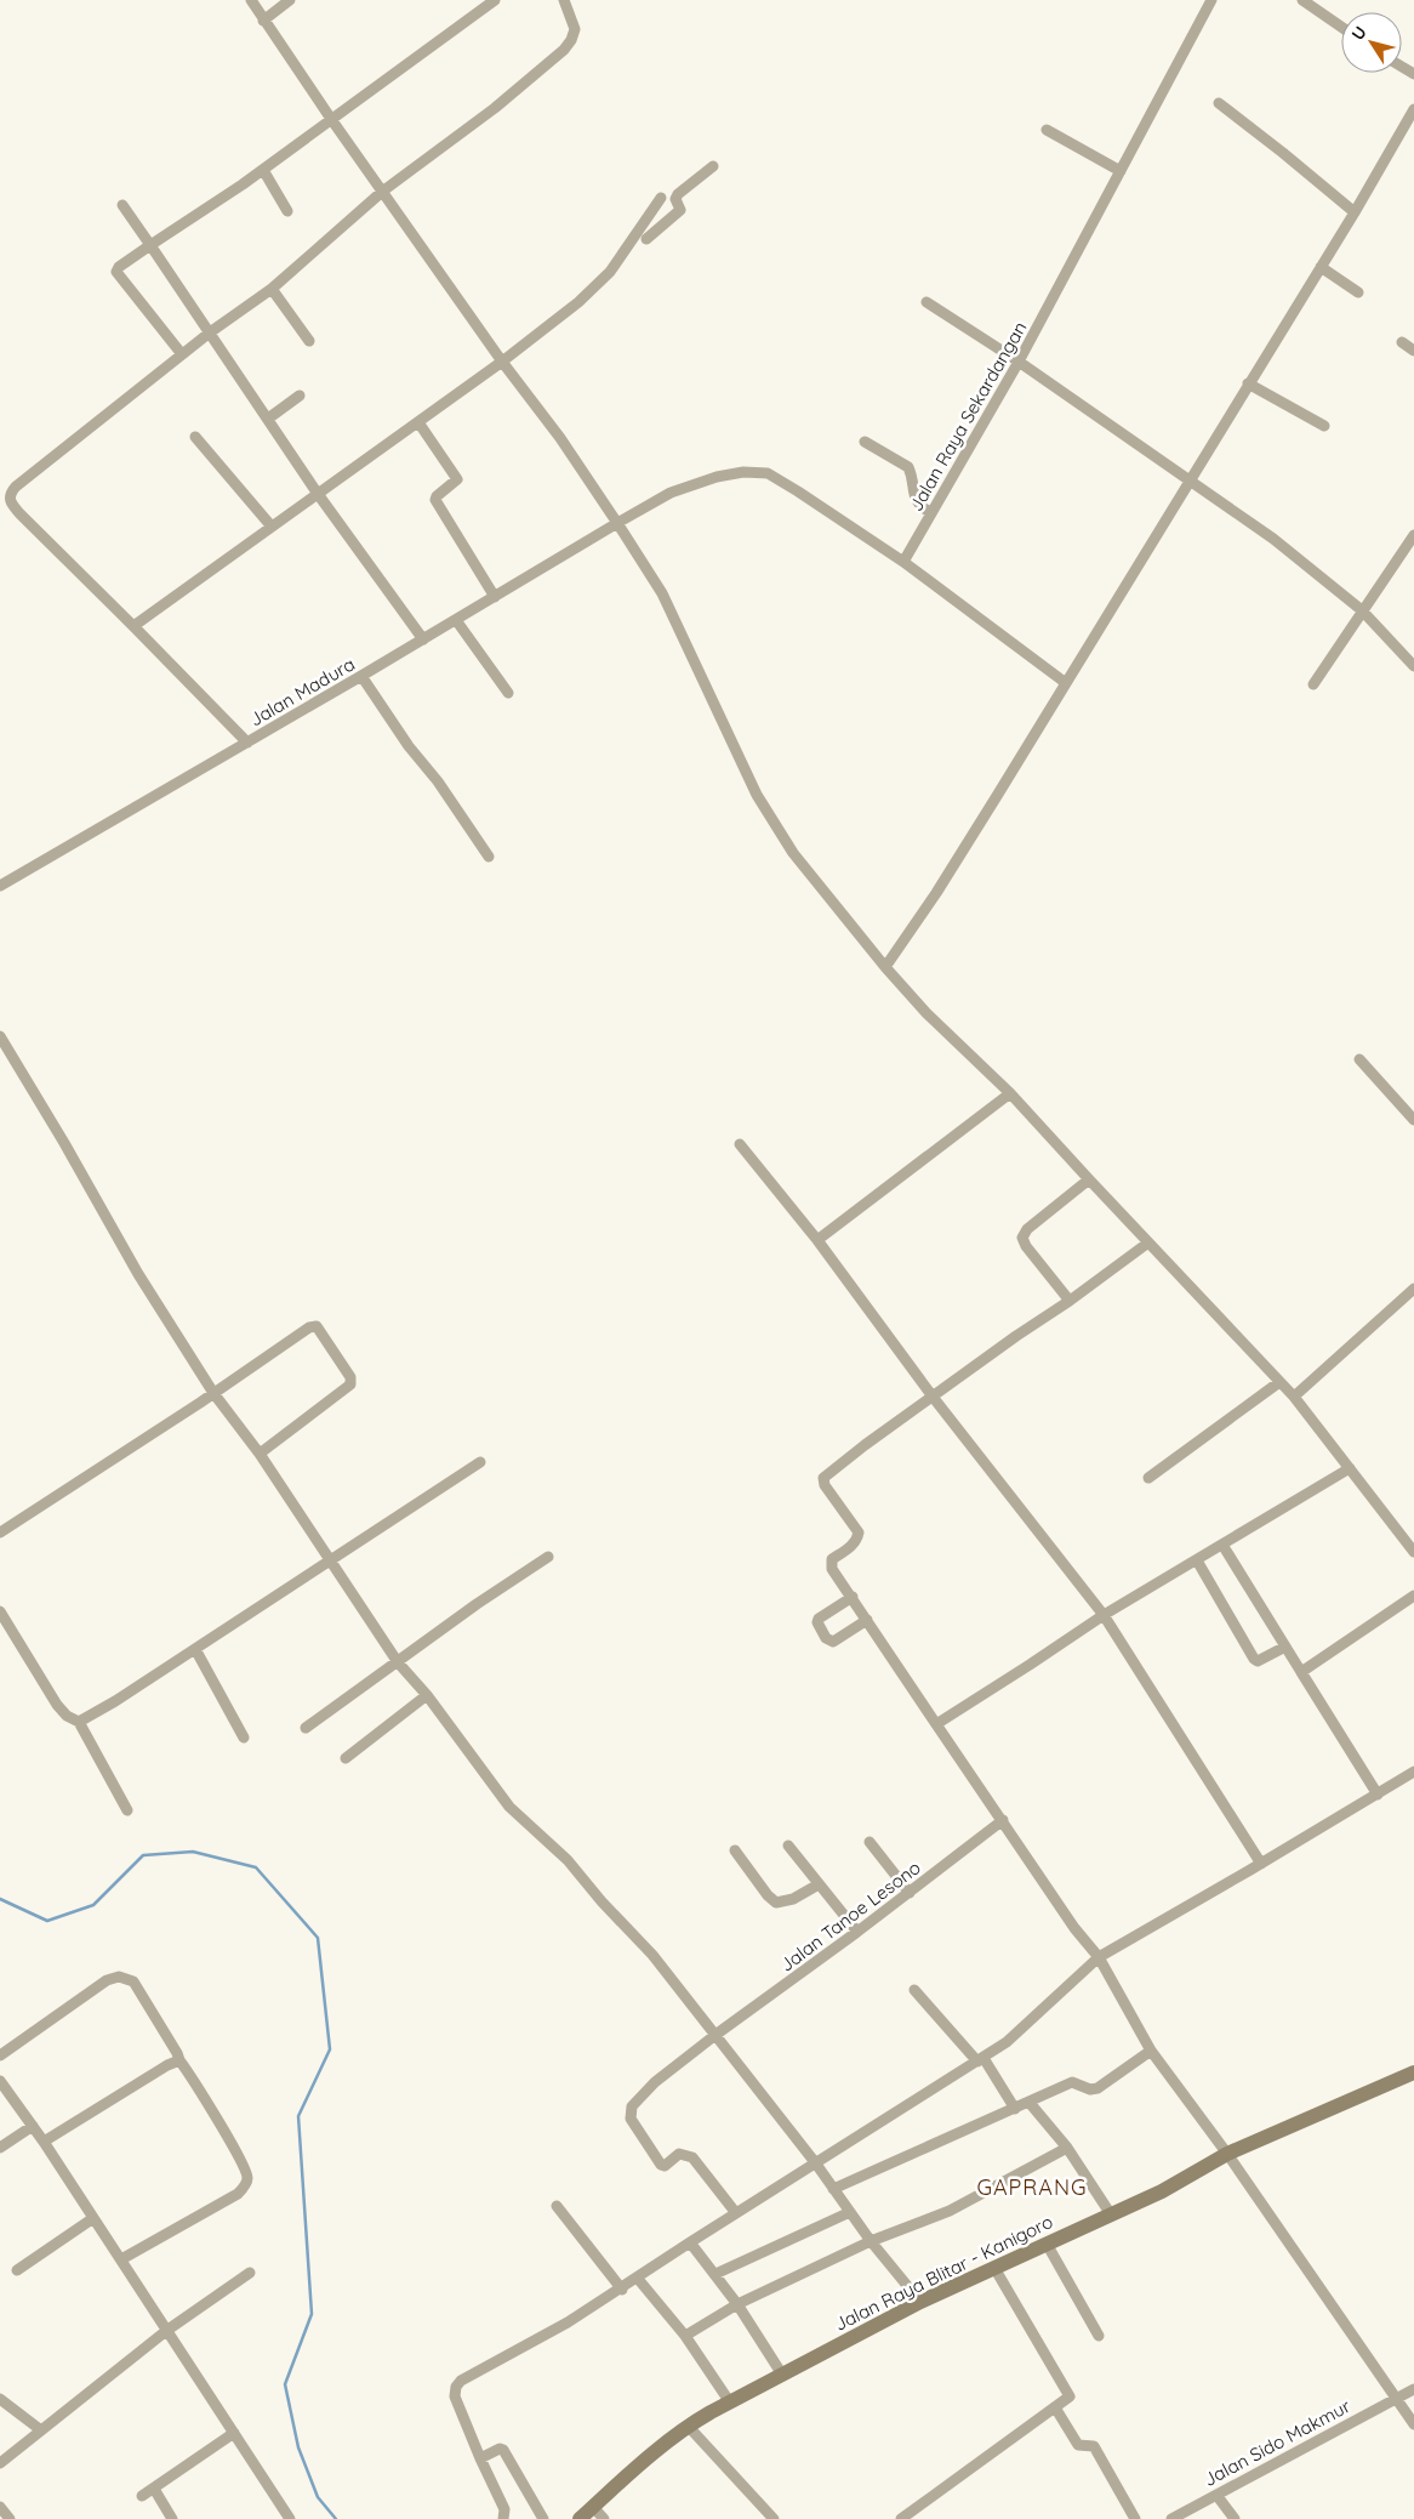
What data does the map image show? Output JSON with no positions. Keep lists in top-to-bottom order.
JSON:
{
  "streets": {
    "main road": ["Jalan Raya Blitar - Kanigoro"],
    "street": [
      "Jalan Raya Sekardangan",
      "Jalan Madura",
      "Jalan Tanoe Lesono",
      "Jalan Sido Makmur"
    ]
  },
  "districts": ["GAPRANG"],
  "north": "top left"
}
